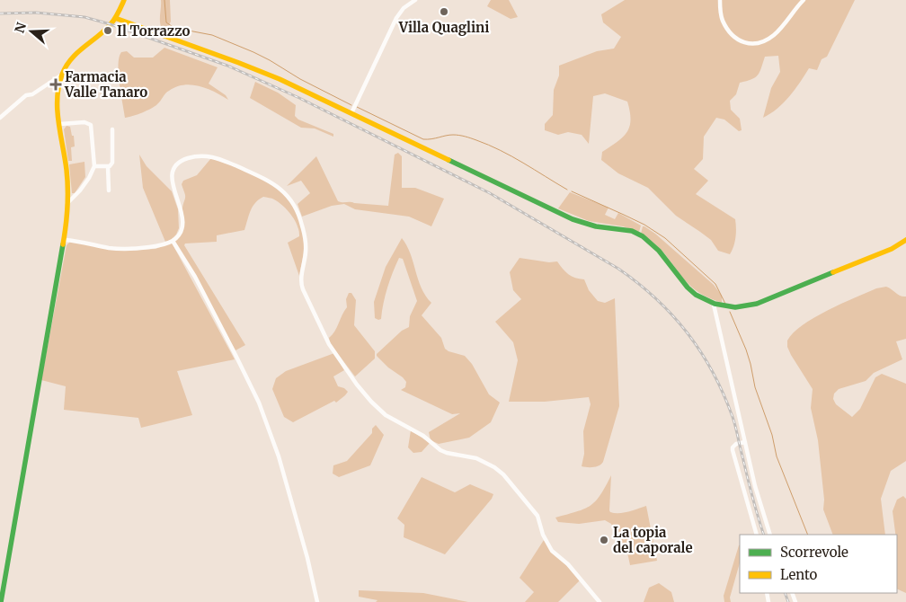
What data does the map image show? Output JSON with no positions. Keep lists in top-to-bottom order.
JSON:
{
  "places": {
    "other": ["Villa Quaglini", "Il Torrazzo", "La topia del caporale"],
    "health": ["Farmacia Valle Tanaro"]
  },
  "legend": ["Scorrevole", "Lento"],
  "north": "left"
}
